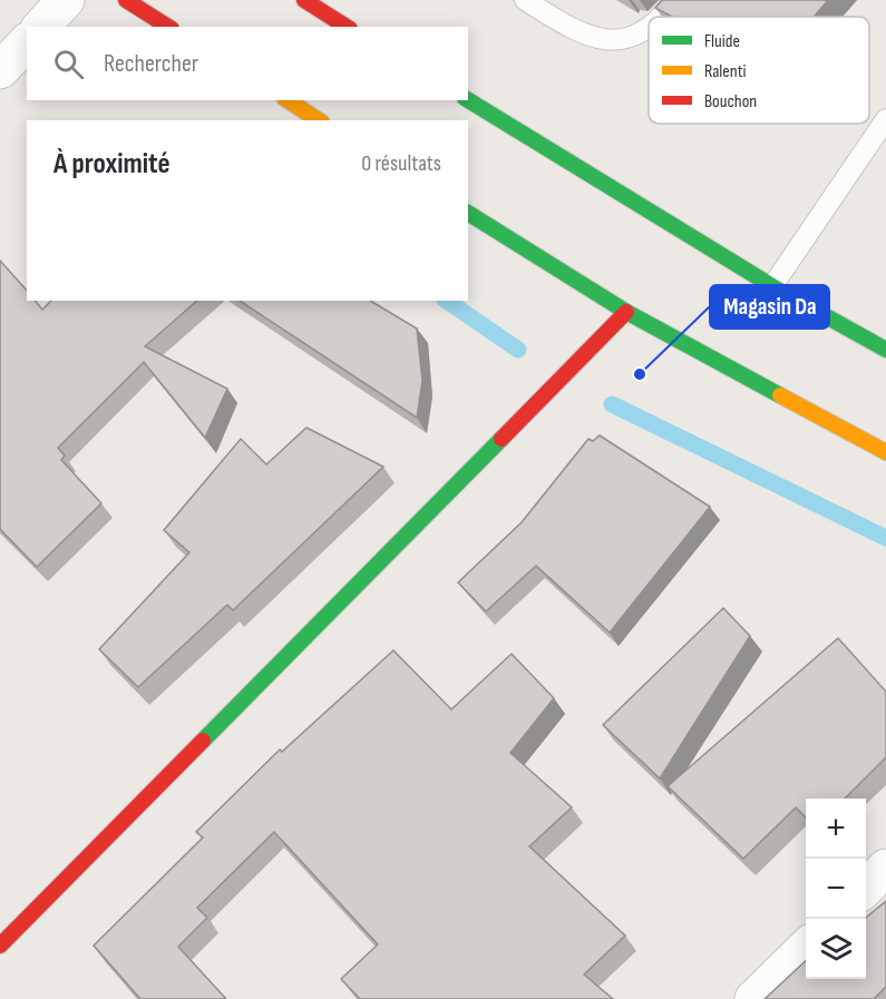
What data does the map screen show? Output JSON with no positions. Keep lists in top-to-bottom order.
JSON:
{
  "places": ["Magasin Da"],
  "legend": ["Fluide", "Ralenti", "Bouchon"],
  "page": {
    "search": "Rechercher",
    "heading": ["À proximité", "0 résultats"],
    "map_buttons": ["+", "−"]
  }
}
